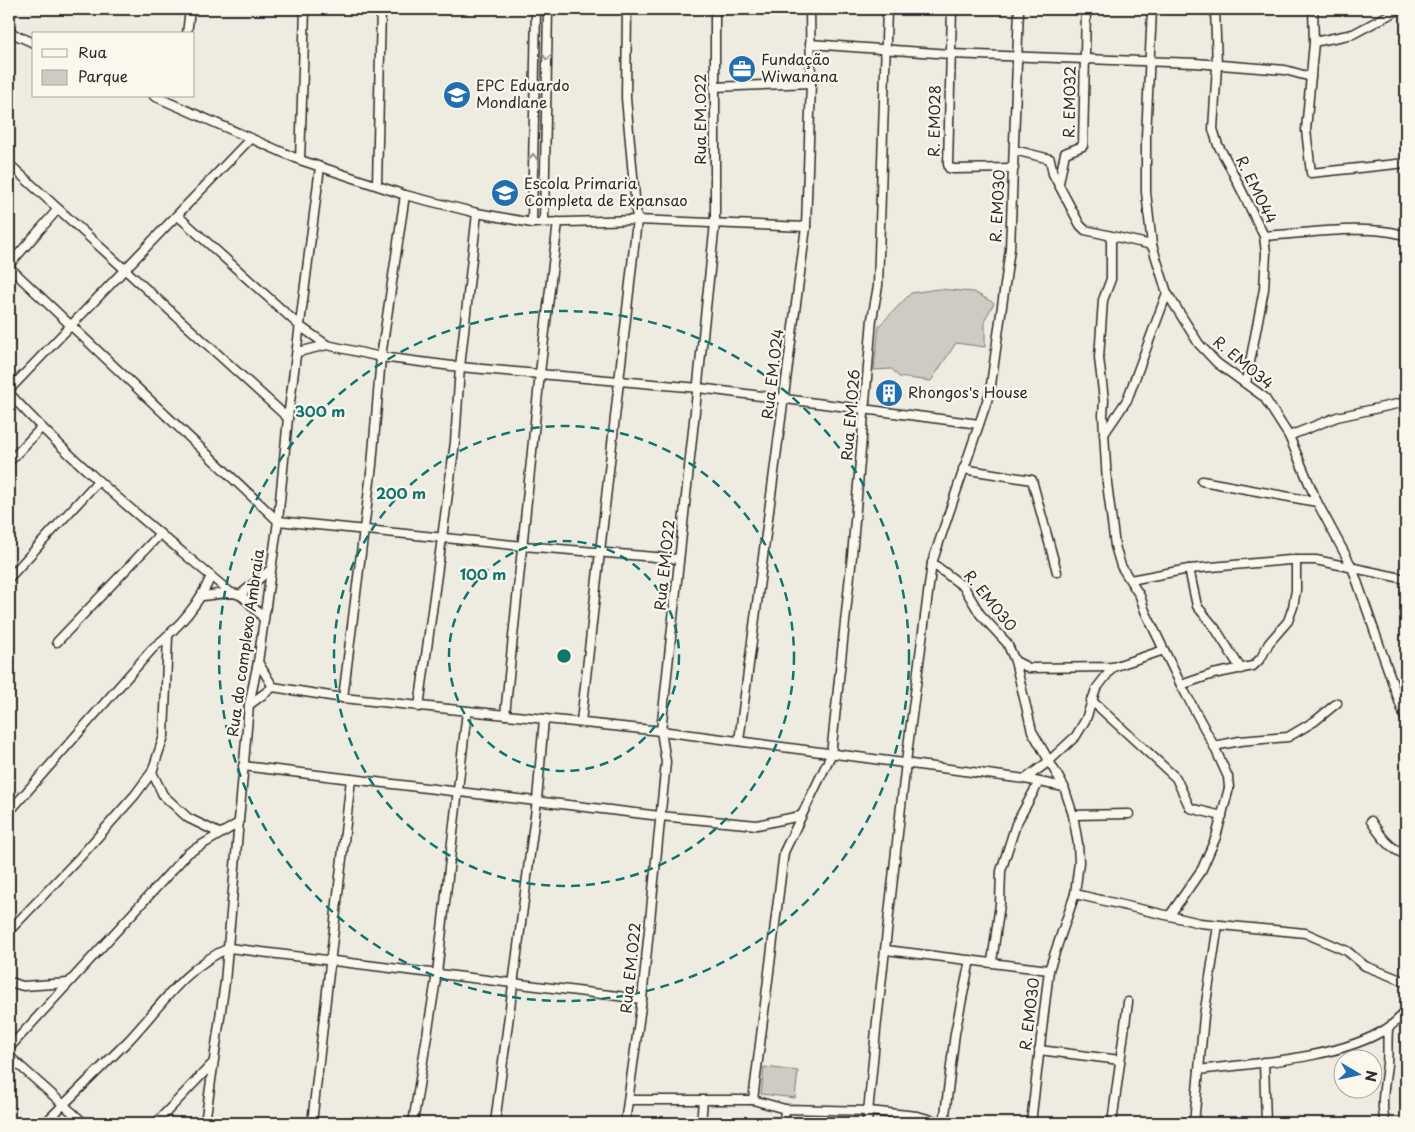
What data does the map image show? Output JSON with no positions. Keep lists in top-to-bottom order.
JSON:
{
  "streets": {
    "street": [
      "R. EM032",
      "Rua EM.022",
      "R. EM028",
      "R. EM044",
      "R. EM030",
      "R. EM034",
      "Rua EM.024",
      "Rua EM.026",
      "Rua do complexo Ambraia"
    ]
  },
  "crossings": [
    ["R. EM028", "R. EM030"],
    ["R. EM044", "R. EM034"]
  ],
  "places": {
    "office": ["Fundação Wiwanana"],
    "school or university": ["EPC Eduardo Mondlane", "Escola Primaria Completa de Expansao"],
    "building": ["Rhongos's House"]
  },
  "legend": ["Rua", "Parque"],
  "north": "right",
  "rings": ["300 m", "200 m", "100 m"]
}
